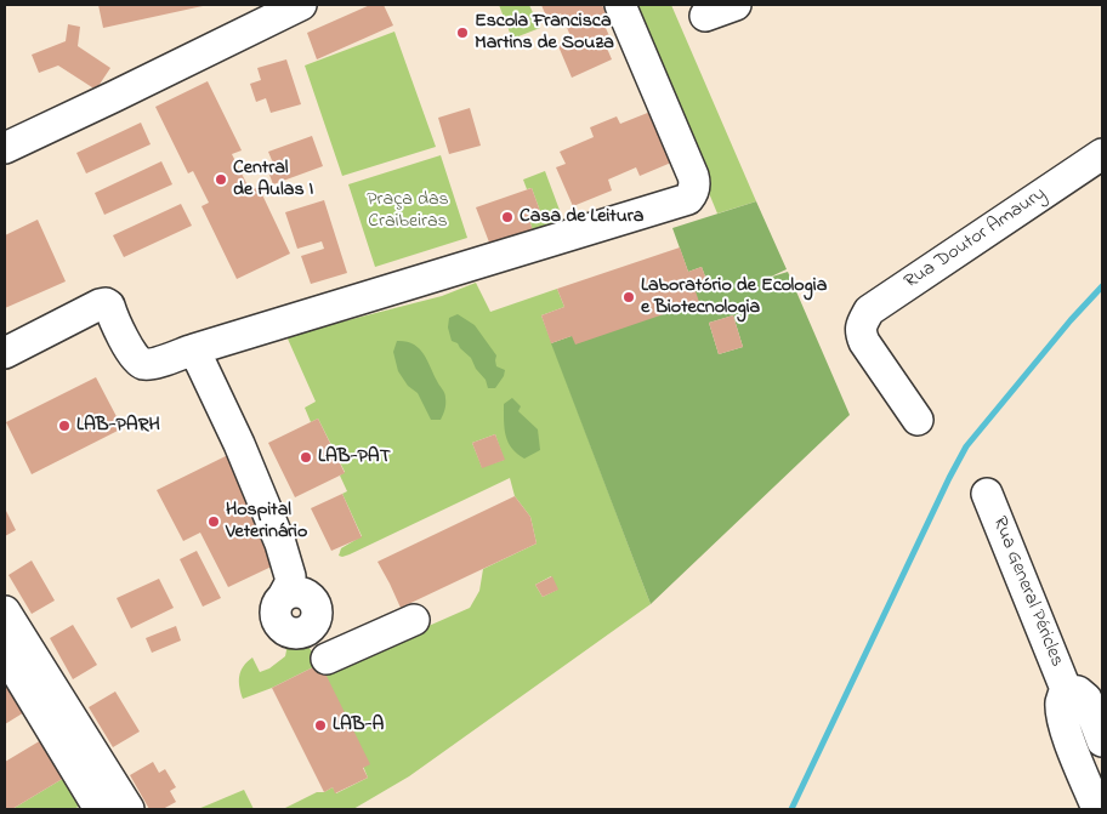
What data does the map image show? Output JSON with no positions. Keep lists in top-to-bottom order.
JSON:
{
  "streets": {
    "street": ["Rua Doutor Amaury", "Rua General Péricles"]
  },
  "parks": ["Praça das Craibeiras"],
  "places": [
    "Escola Francisca Martins de Souza",
    "Central de Aulas I",
    "Casa de Leitura",
    "Laboratório de Ecologia e Biotecnologia",
    "LAB-PARH",
    "LAB-PAT",
    "Hospital Veterinário",
    "LAB-A"
  ]
}
